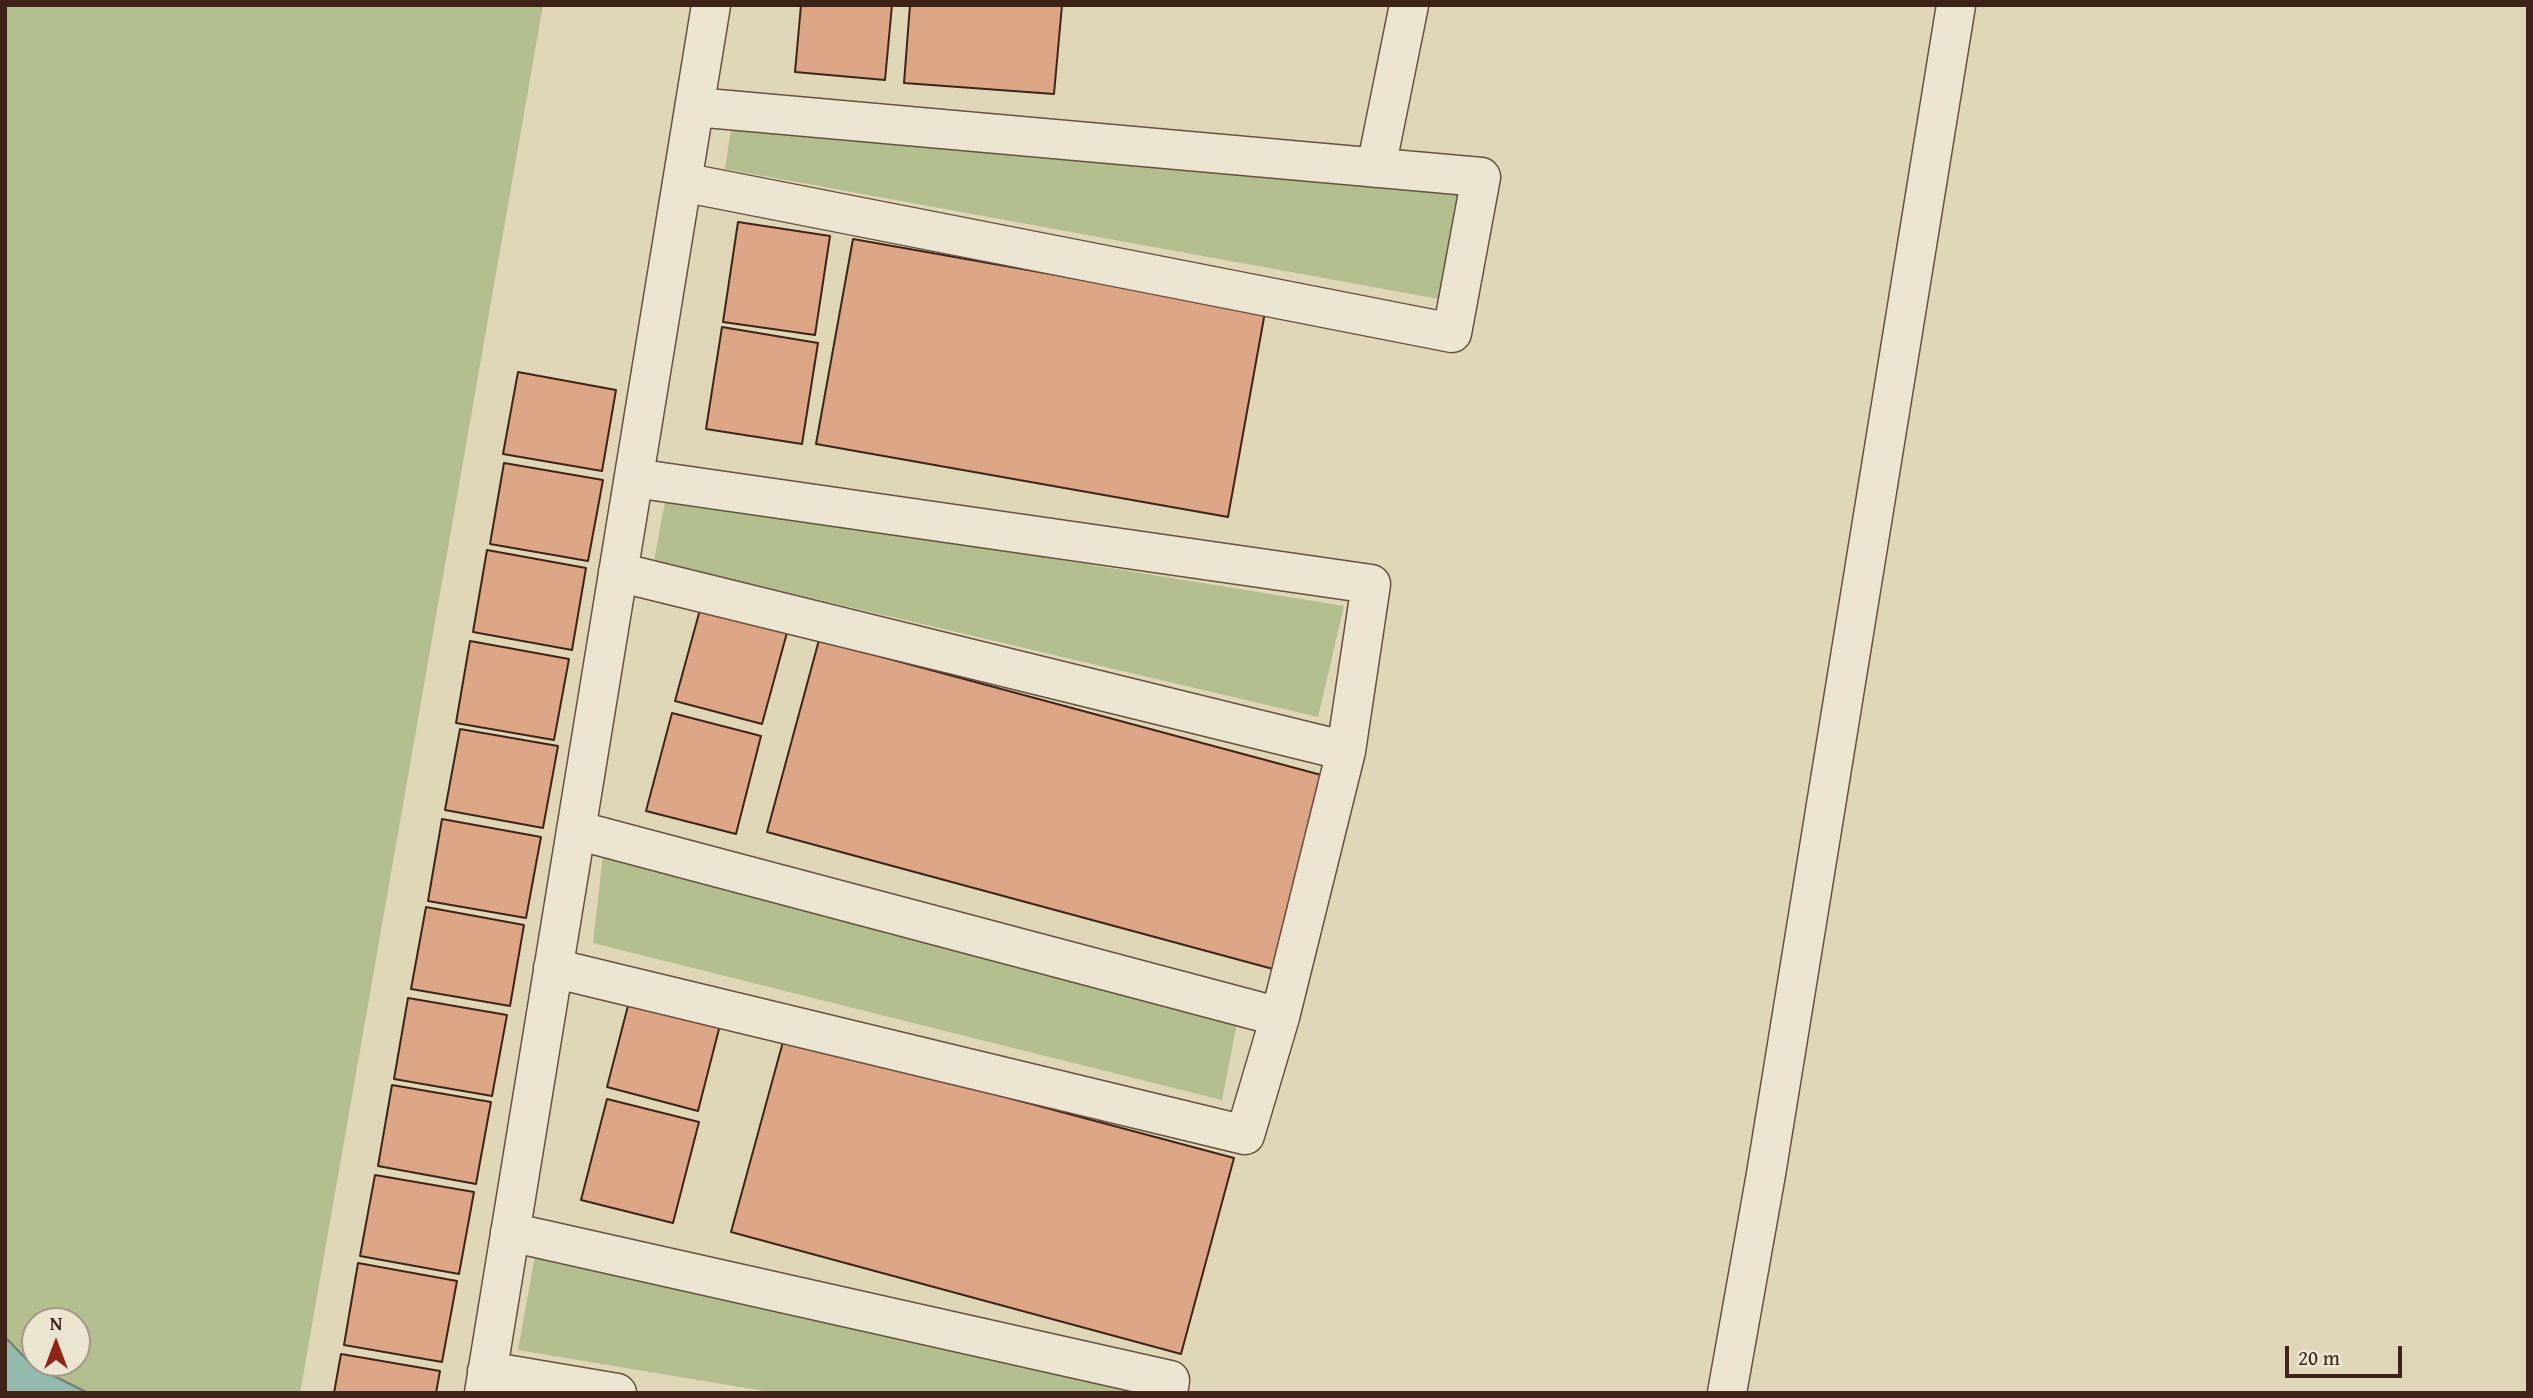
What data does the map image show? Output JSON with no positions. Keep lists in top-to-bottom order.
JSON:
{
  "scale_bar": "20 m",
  "north": "top"
}
